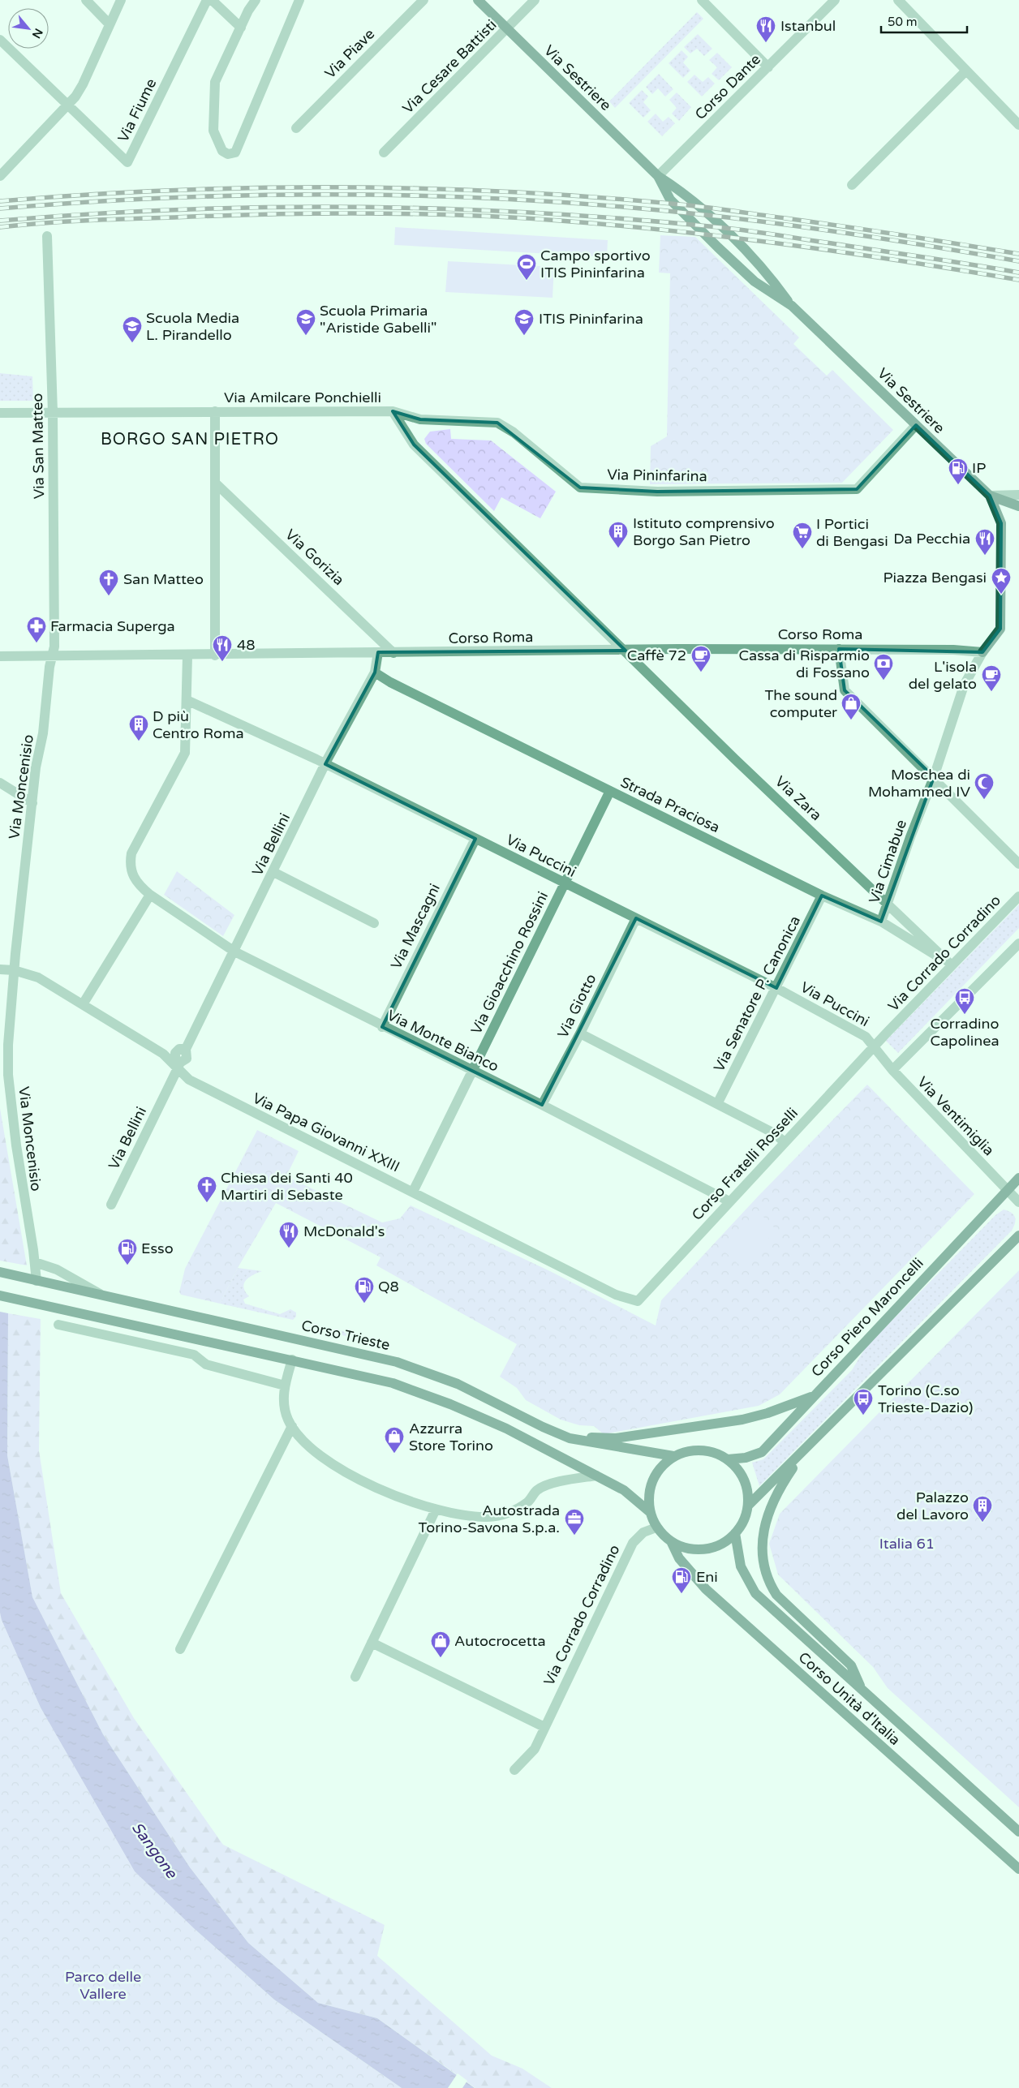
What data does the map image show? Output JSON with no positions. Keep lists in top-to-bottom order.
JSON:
{
  "streets": {
    "main road": [
      "Via Sestriere",
      "Corso Piero Maroncelli",
      "Corso Trieste",
      "Corso Unità d'Italia"
    ],
    "street": [
      "Via Piave",
      "Via Cesare Battisti",
      "Corso Dante",
      "Via Fiume",
      "Via Amilcare Ponchielli",
      "Via San Matteo",
      "Via Pininfarina",
      "Via Gorizia",
      "Corso Roma",
      "Via Moncenisio",
      "Via Zara",
      "Strada Praciosa",
      "Via Bellini",
      "Via Puccini",
      "Via Cimabue",
      "Via Mascagni",
      "Via Corrado Corradino",
      "Via Gioacchino Rossini",
      "Via Senatore P. Canonica",
      "Via Giotto",
      "Via Monte Bianco",
      "Via Ventimiglia",
      "Via Papa Giovanni XXIII",
      "Corso Fratelli Rosselli"
    ]
  },
  "crossings": [
    ["Via Cesare Battisti", "Via Sestriere"],
    ["Via Sestriere", "Corso Dante"],
    ["Via Sestriere", "Via Pininfarina"],
    ["Via Sestriere", "Corso Roma"],
    ["Via Sestriere", "Via Cimabue"],
    ["Via Amilcare Ponchielli", "Via San Matteo"],
    ["Via Amilcare Ponchielli", "Via Pininfarina"],
    ["Via Amilcare Ponchielli", "Corso Roma"],
    ["Via Amilcare Ponchielli", "Via Zara"],
    ["Via San Matteo", "Corso Roma"],
    ["Via San Matteo", "Via Moncenisio"],
    ["Via Gorizia", "Corso Roma"],
    ["Corso Roma", "Via Moncenisio"],
    ["Corso Roma", "Via Zara"],
    ["Corso Roma", "Via Bellini"],
    ["Corso Roma", "Via Cimabue"],
    ["Corso Roma", "Via Monte Bianco"],
    ["Via Moncenisio", "Via Papa Giovanni XXIII"],
    ["Via Moncenisio", "Corso Trieste"],
    ["Via Zara", "Strada Praciosa"],
    ["Via Zara", "Via Cimabue"],
    ["Via Zara", "Via Corrado Corradino"],
    ["Strada Praciosa", "Via Bellini"],
    ["Strada Praciosa", "Via Cimabue"],
    ["Strada Praciosa", "Via Corrado Corradino"],
    ["Strada Praciosa", "Via Gioacchino Rossini"],
    ["Strada Praciosa", "Via Senatore P. Canonica"],
    ["Via Bellini", "Via Puccini"],
    ["Via Bellini", "Via Monte Bianco"],
    ["Via Bellini", "Via Papa Giovanni XXIII"],
    ["Via Puccini", "Via Mascagni"],
    ["Via Puccini", "Via Corrado Corradino"],
    ["Via Puccini", "Via Gioacchino Rossini"],
    ["Via Puccini", "Via Senatore P. Canonica"],
    ["Via Puccini", "Via Giotto"],
    ["Via Puccini", "Via Monte Bianco"],
    ["Via Puccini", "Via Ventimiglia"],
    ["Via Puccini", "Corso Fratelli Rosselli"],
    ["Via Mascagni", "Via Monte Bianco"],
    ["Via Corrado Corradino", "Via Ventimiglia"],
    ["Via Corrado Corradino", "Corso Fratelli Rosselli"],
    ["Via Corrado Corradino", "Corso Piero Maroncelli"],
    ["Via Corrado Corradino", "Corso Trieste"],
    ["Via Corrado Corradino", "Corso Unità d'Italia"],
    ["Via Gioacchino Rossini", "Via Monte Bianco"],
    ["Via Gioacchino Rossini", "Via Papa Giovanni XXIII"],
    ["Via Giotto", "Via Monte Bianco"],
    ["Via Monte Bianco", "Corso Fratelli Rosselli"],
    ["Via Ventimiglia", "Corso Fratelli Rosselli"],
    ["Via Ventimiglia", "Corso Piero Maroncelli"],
    ["Via Papa Giovanni XXIII", "Corso Fratelli Rosselli"],
    ["Corso Piero Maroncelli", "Corso Trieste"],
    ["Corso Piero Maroncelli", "Corso Unità d'Italia"],
    ["Corso Trieste", "Corso Unità d'Italia"]
  ],
  "districts": ["BORGO SAN PIETRO"],
  "water": ["Sangone"],
  "parks": ["Italia 61", "Parco delle Vallere"],
  "places": {
    "restaurant": [
      "Istanbul",
      "Da Pecchia",
      "48",
      "McDonald's"
    ],
    "sports": ["Campo sportivo ITIS Pininfarina"],
    "school or university": ["Scuola Primaria \"Aristide Gabelli\"", "ITIS Pininfarina", "Scuola Media L. Pirandello"],
    "fuel station": [
      "IP",
      "Esso",
      "Q8",
      "Eni"
    ],
    "building": ["Istituto comprensivo Borgo San Pietro", "D più Centro Roma", "Palazzo del Lavoro"],
    "supermarket": ["I Portici di Bengasi"],
    "place": ["Piazza Bengasi"],
    "church": ["San Matteo", "Chiesa dei Santi 40 Martiri di Sebaste"],
    "pharmacy": ["Farmacia Superga"],
    "cafe": ["Caffè 72", "L'isola del gelato"],
    "bank": ["Cassa di Risparmio di Fossano"],
    "shop": ["The sound computer", "Azzurra Store Torino", "Autocrocetta"],
    "mosque": ["Moschea di Mohammed IV"],
    "bus stop": ["Corradino Capolinea", "Torino (C.so Trieste-Dazio)"],
    "office": ["Autostrada Torino-Savona S.p.a."]
  },
  "scale_bar": "50 m",
  "north": "bottom right"
}
